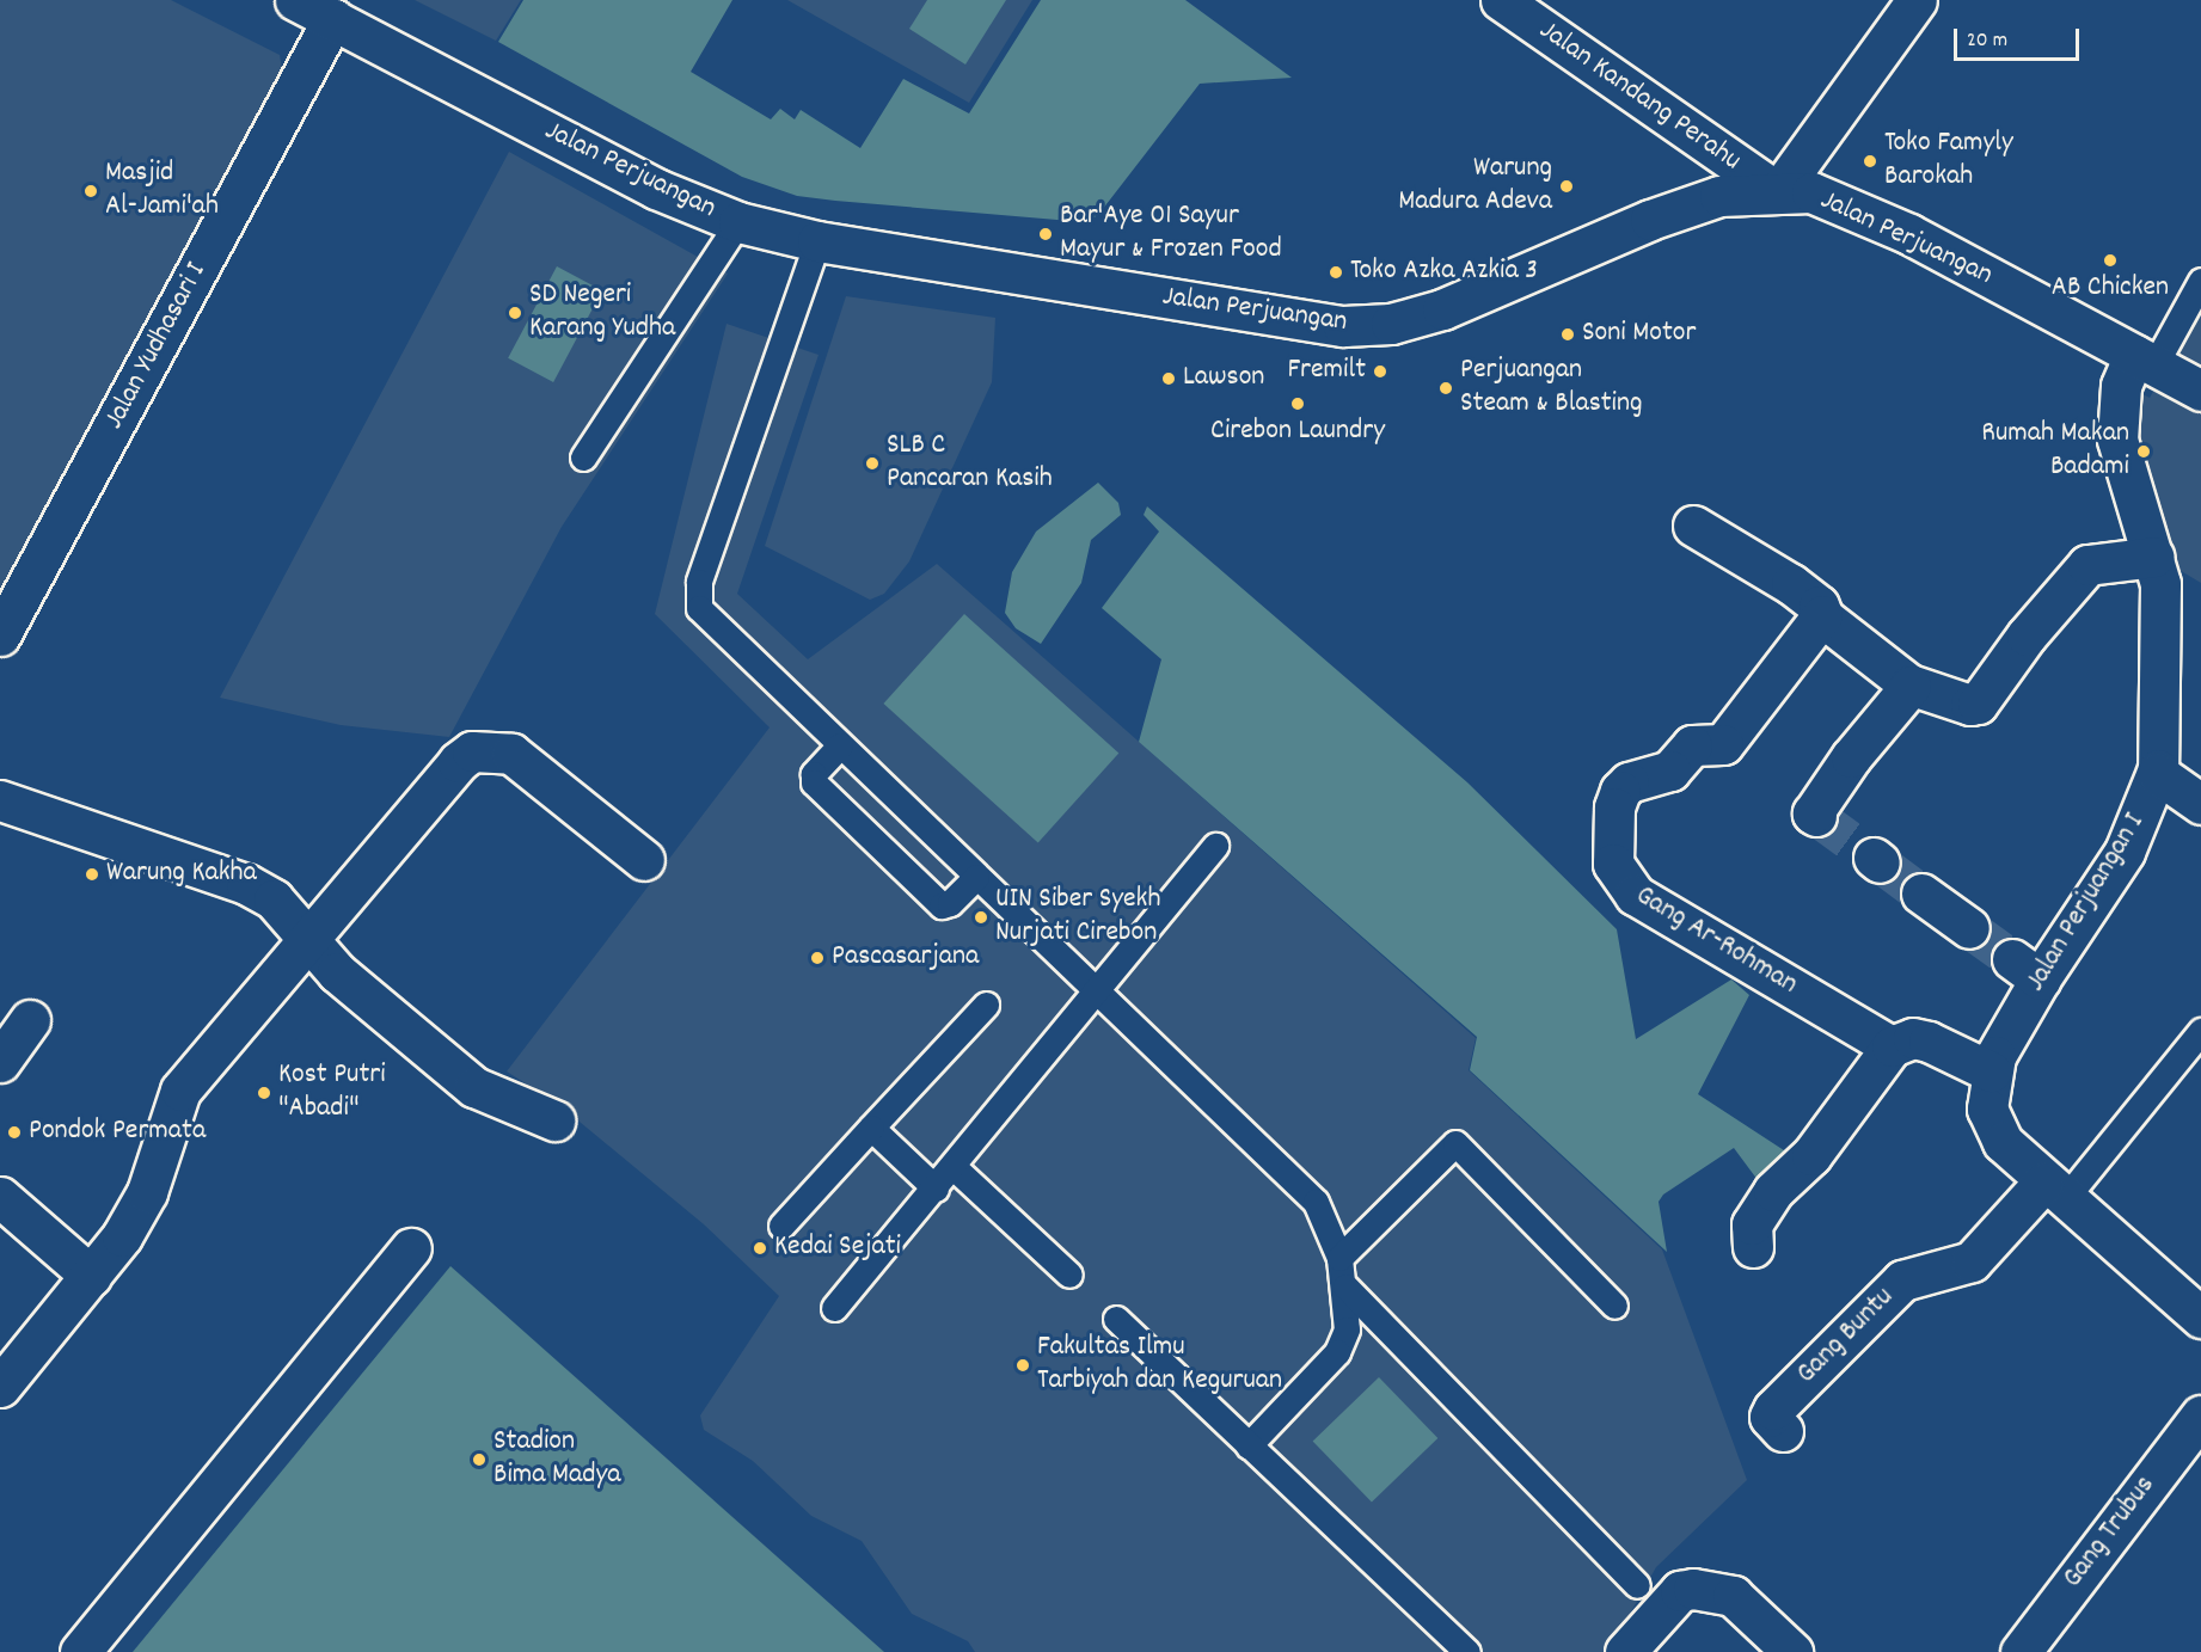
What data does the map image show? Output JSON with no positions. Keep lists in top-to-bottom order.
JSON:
{
  "streets": {
    "street": [
      "Jalan Kandang Perahu",
      "Jalan Perjuangan",
      "Jalan Yudhasari I",
      "Jalan Perjuangan I",
      "Gang Ar-Rohman",
      "Gang Buntu",
      "Gang Trubus"
    ]
  },
  "crossings": [
    ["Jalan Kandang Perahu", "Jalan Perjuangan"],
    ["Jalan Perjuangan", "Jalan Yudhasari I"],
    ["Jalan Perjuangan", "Jalan Perjuangan I"],
    ["Jalan Perjuangan I", "Gang Buntu"]
  ],
  "places": [
    "Toko Famyly Barokah",
    "Warung Madura Adeva",
    "Masjid Al-Jami'ah",
    "Bar'Aye 01 Sayur Mayur & Frozen Food",
    "AB Chicken",
    "Toko Azka Azkia 3",
    "SD Negeri Karang Yudha",
    "Soni Motor",
    "Fremilt",
    "Lawson",
    "Perjuangan Steam & Blasting",
    "Cirebon Laundry",
    "Rumah Makan Badami",
    "SLB C Pancaran Kasih",
    "Warung Kakha",
    "UIN Siber Syekh Nurjati Cirebon",
    "Pascasarjana",
    "Kost Putri \"Abadi\"",
    "Pondok Permata",
    "Kedai Sejati",
    "Fakultas Ilmu Tarbiyah dan Keguruan",
    "Stadion Bima Madya"
  ],
  "scale_bar": "20 m"
}
